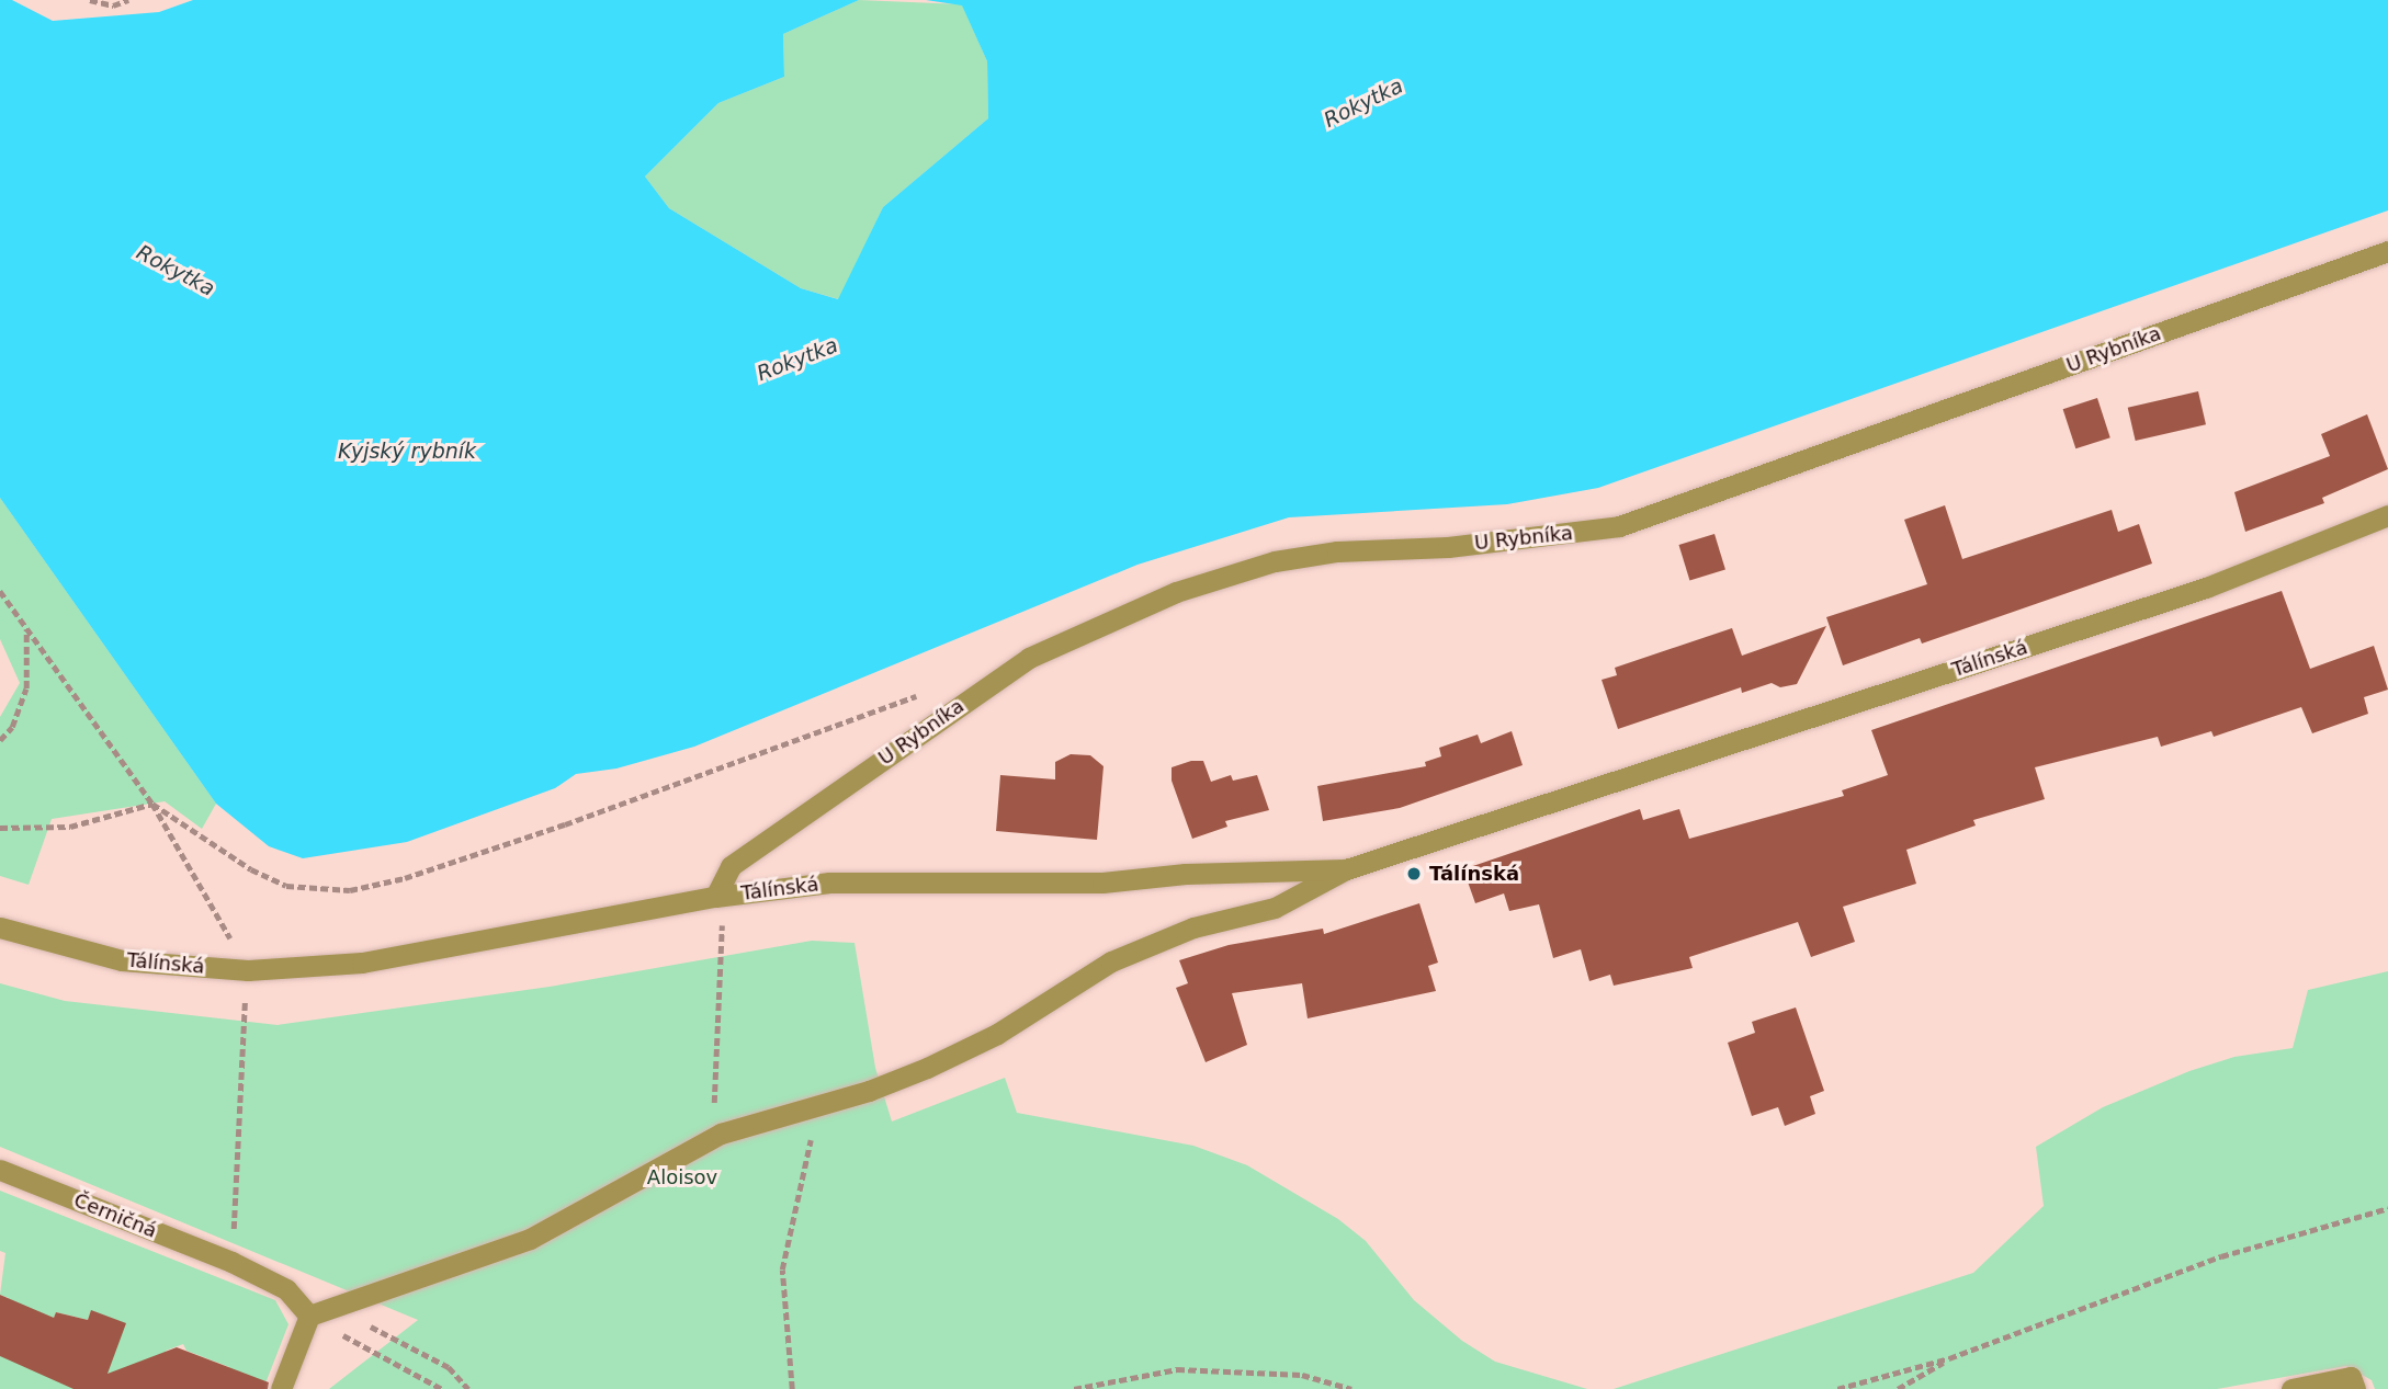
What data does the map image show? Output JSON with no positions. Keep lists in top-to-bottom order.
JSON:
{
  "streets": {
    "street": ["U Rybníka", "Tálínská", "Černičná"]
  },
  "crossings": [
    ["U Rybníka", "Tálínská"]
  ],
  "water": ["Rokytka", "Kyjský rybník"],
  "parks": ["Aloisov"],
  "places": ["Tálínská"]
}
